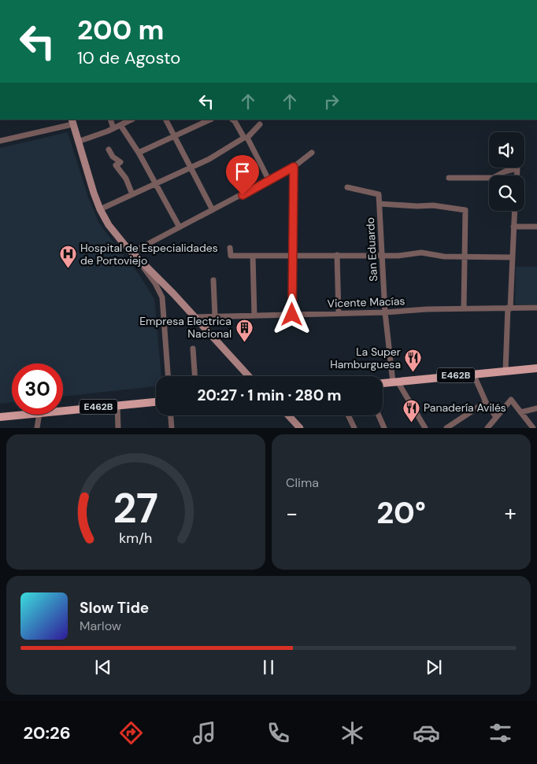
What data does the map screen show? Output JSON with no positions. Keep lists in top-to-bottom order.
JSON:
{
  "streets": {
    "main road": ["E462B"],
    "street": ["San Eduardo", "Vicente Macías"]
  },
  "crossings": [
    ["San Eduardo", "Vicente Macías"],
    ["San Eduardo", "E462B"]
  ],
  "places": {
    "hospital": ["Hospital de Especialidades de Portoviejo"],
    "building": ["Empresa Electrica Nacional"],
    "restaurant": ["La Super Hamburguesa", "Panadería Avilés"]
  },
  "page": {
    "turn": ["200 m", "10 de Agosto"],
    "limit": "30",
    "trip": "20:27 · 1 min · 280 m",
    "tile": "Clima",
    "heat": ["−", "20°", "+"],
    "song": ["Slow Tide", "Marlow"],
    "tabs": "20:26",
    "gauge": ["27", "km/h"]
  }
}
